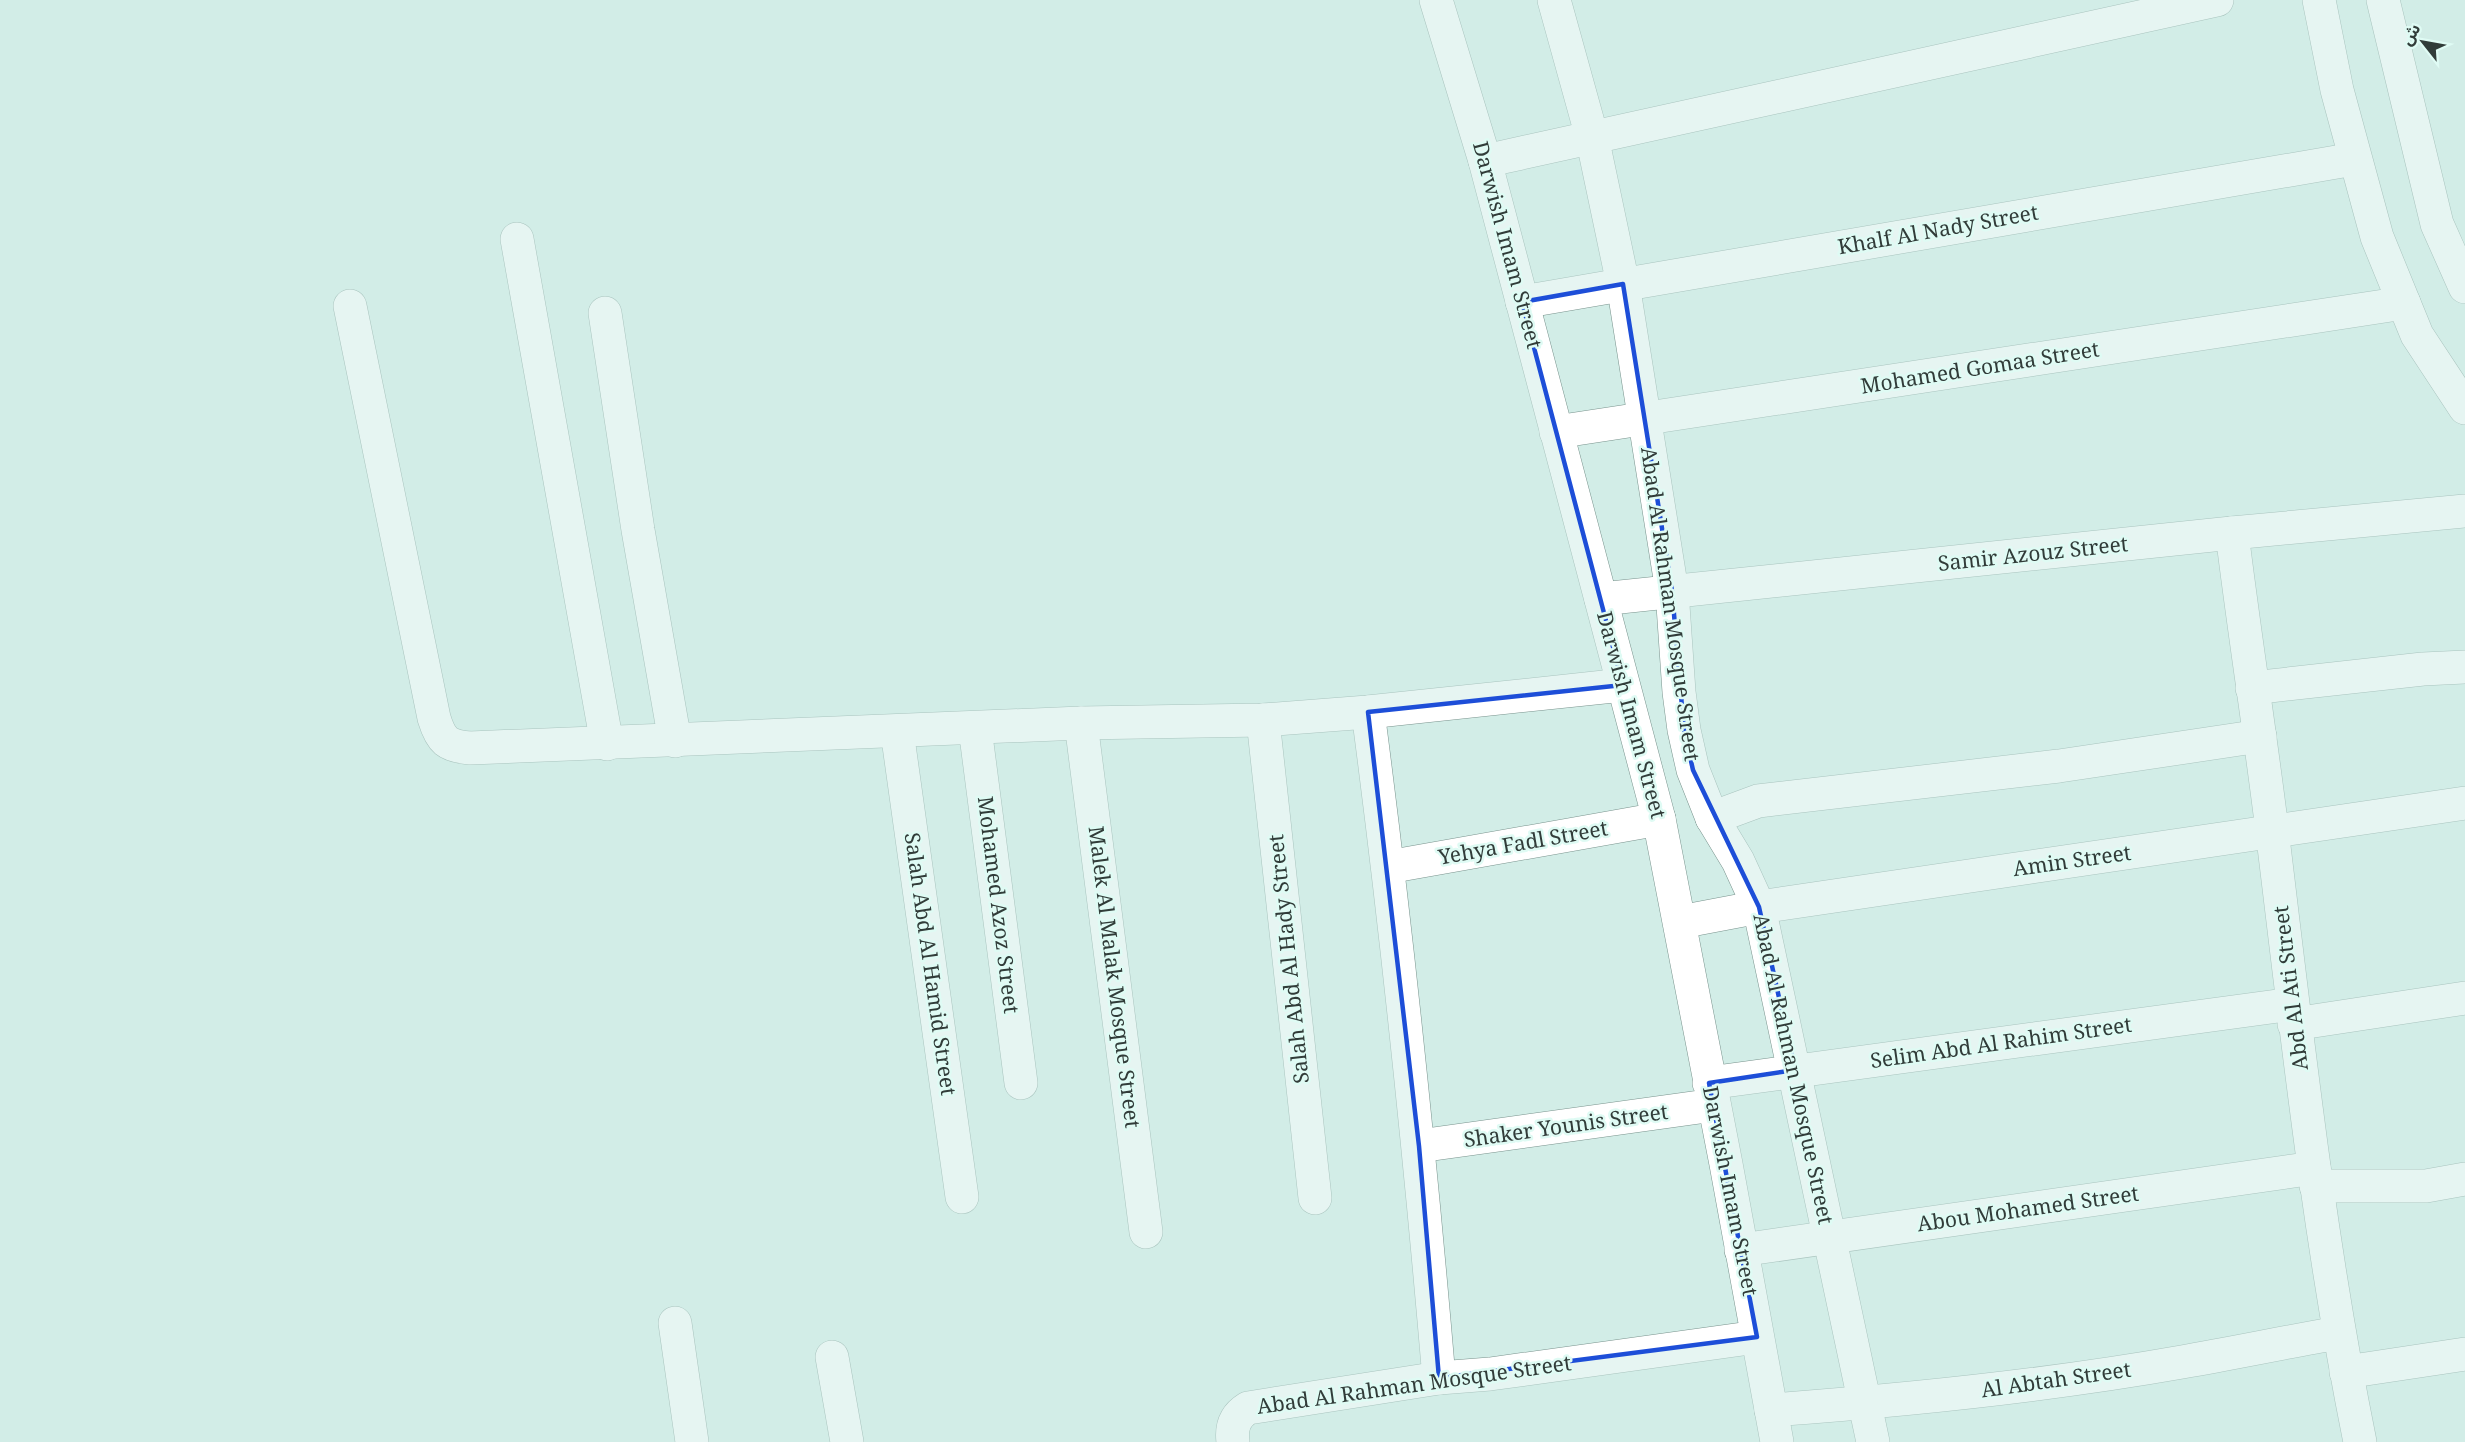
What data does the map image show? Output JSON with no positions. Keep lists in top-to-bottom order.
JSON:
{
  "streets": {
    "street": [
      "Khalf Al Nady Street",
      "Darwish Imam Street",
      "Mohamed Gomaa Street",
      "Samir Azouz Street",
      "Abad Al Rahman Mosque Street",
      "Yehya Fadl Street",
      "Amin Street",
      "Mohamed Azoz Street",
      "Salah Abd Al Hady Street",
      "Salah Abd Al Hamid Street",
      "Malek Al Malak Mosque Street",
      "Abd Al Ati Street",
      "Selim Abd Al Rahim Street",
      "Shaker Younis Street",
      "Abou Mohamed Street",
      "Al Abtah Street"
    ]
  },
  "crossings": [
    ["Khalf Al Nady Street", "Darwish Imam Street"],
    ["Khalf Al Nady Street", "Abad Al Rahman Mosque Street"],
    ["Darwish Imam Street", "Mohamed Gomaa Street"],
    ["Darwish Imam Street", "Samir Azouz Street"],
    ["Darwish Imam Street", "Abad Al Rahman Mosque Street"],
    ["Darwish Imam Street", "Yehya Fadl Street"],
    ["Darwish Imam Street", "Amin Street"],
    ["Darwish Imam Street", "Selim Abd Al Rahim Street"],
    ["Darwish Imam Street", "Shaker Younis Street"],
    ["Darwish Imam Street", "Abou Mohamed Street"],
    ["Darwish Imam Street", "Al Abtah Street"],
    ["Mohamed Gomaa Street", "Abad Al Rahman Mosque Street"],
    ["Samir Azouz Street", "Abad Al Rahman Mosque Street"],
    ["Samir Azouz Street", "Abd Al Ati Street"],
    ["Abad Al Rahman Mosque Street", "Amin Street"],
    ["Abad Al Rahman Mosque Street", "Selim Abd Al Rahim Street"],
    ["Abad Al Rahman Mosque Street", "Abou Mohamed Street"],
    ["Abad Al Rahman Mosque Street", "Al Abtah Street"],
    ["Amin Street", "Abd Al Ati Street"],
    ["Abd Al Ati Street", "Selim Abd Al Rahim Street"],
    ["Abd Al Ati Street", "Abou Mohamed Street"],
    ["Abd Al Ati Street", "Al Abtah Street"],
    ["Selim Abd Al Rahim Street", "Shaker Younis Street"]
  ],
  "north": "top left"
}
